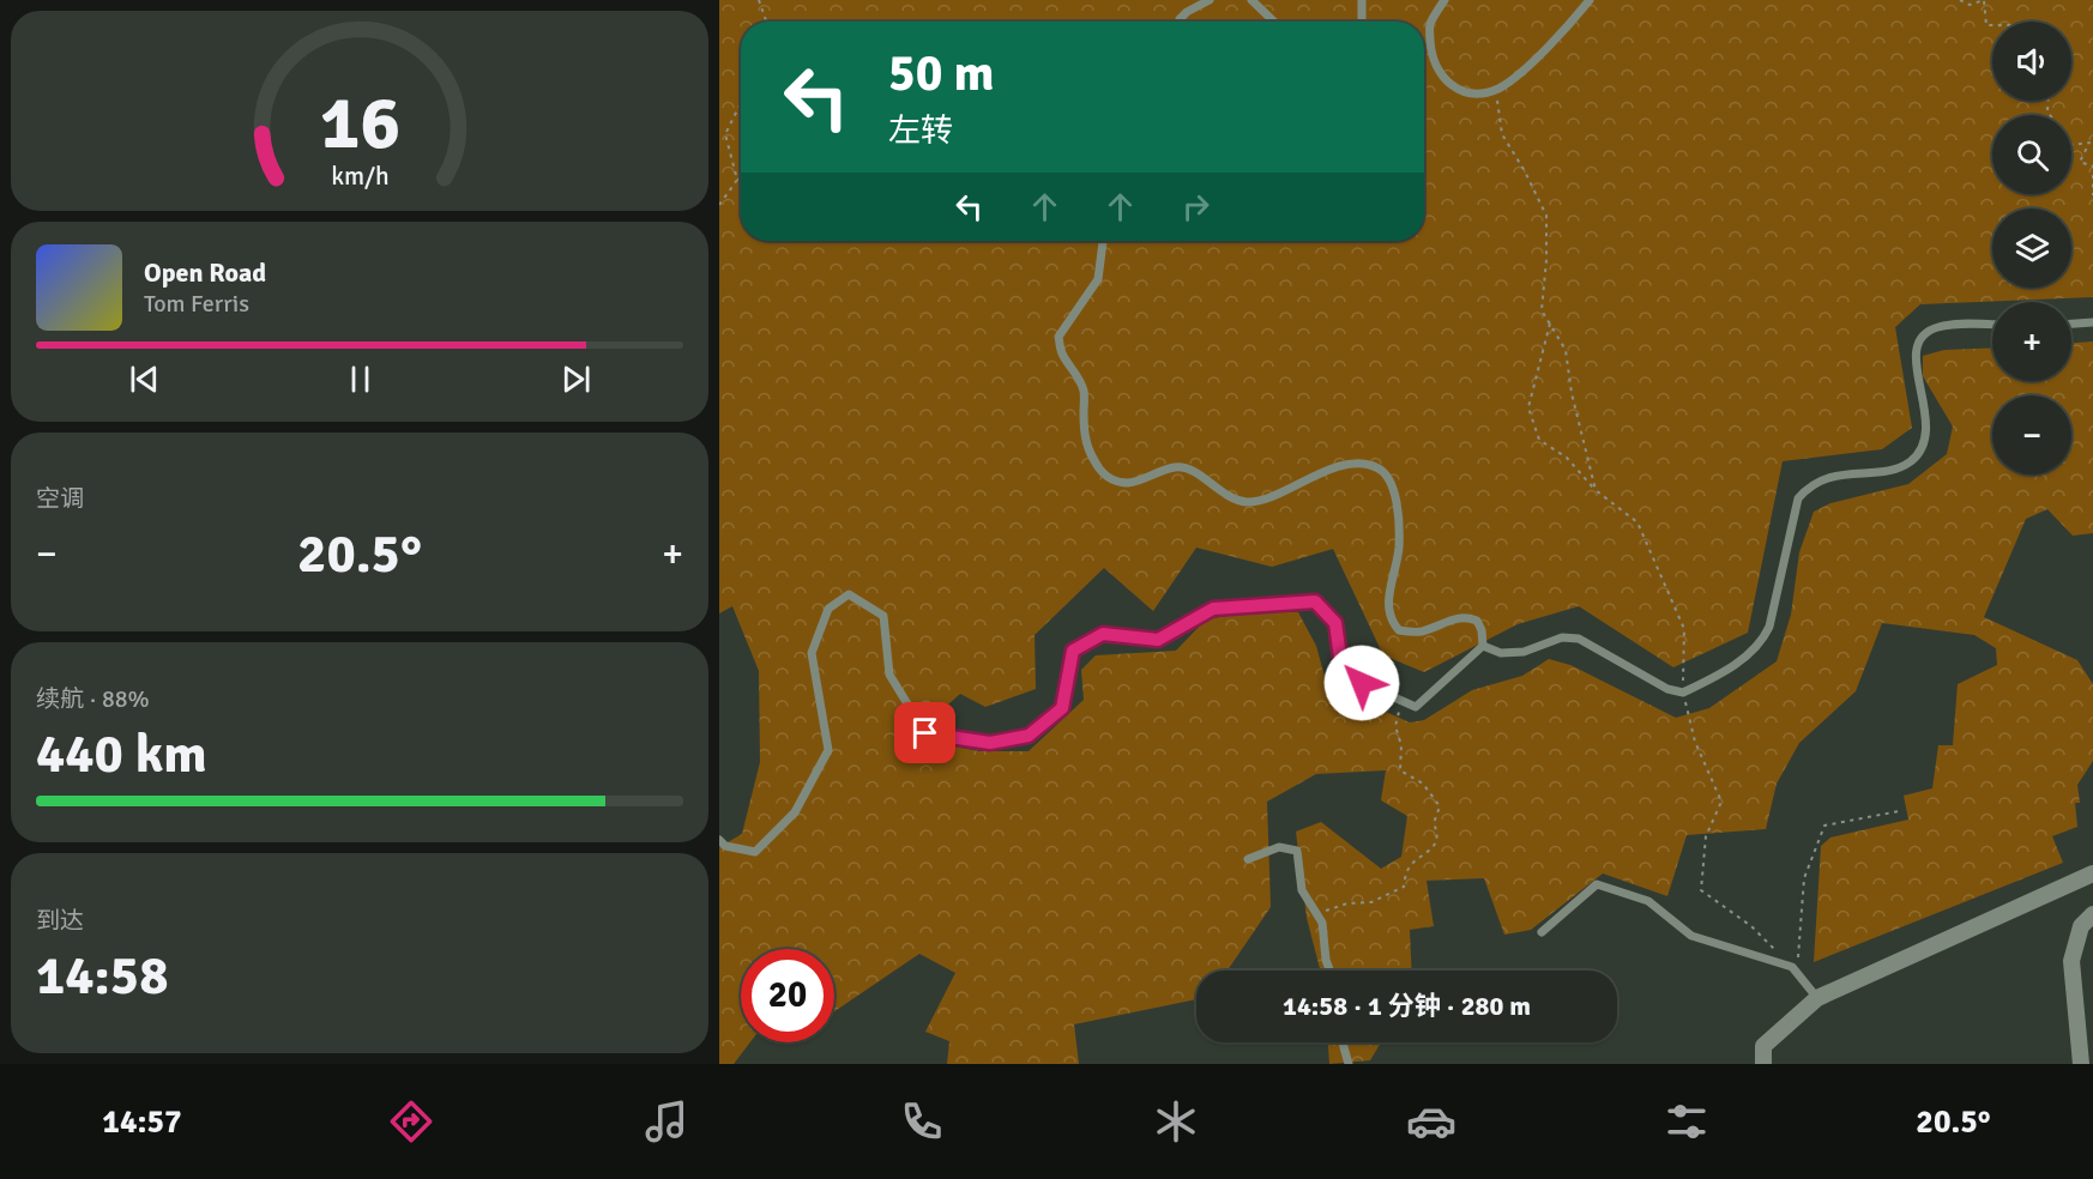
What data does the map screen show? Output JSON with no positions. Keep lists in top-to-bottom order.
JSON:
{
  "page": {
    "map_buttons": ["+", "−"],
    "turn": ["50 m", "左转"],
    "song": ["Open Road", "Tom Ferris"],
    "tile": [
      "空调",
      ["续航 · 88%", "440 km"],
      ["到达", "14:58"]
    ],
    "heat": ["−", "20.5°", "+"],
    "limit": "20",
    "trip": "14:58 · 1 分钟 · 280 m",
    "tabs": ["14:57", "20.5°"],
    "gauge": ["16", "km/h"]
  }
}
